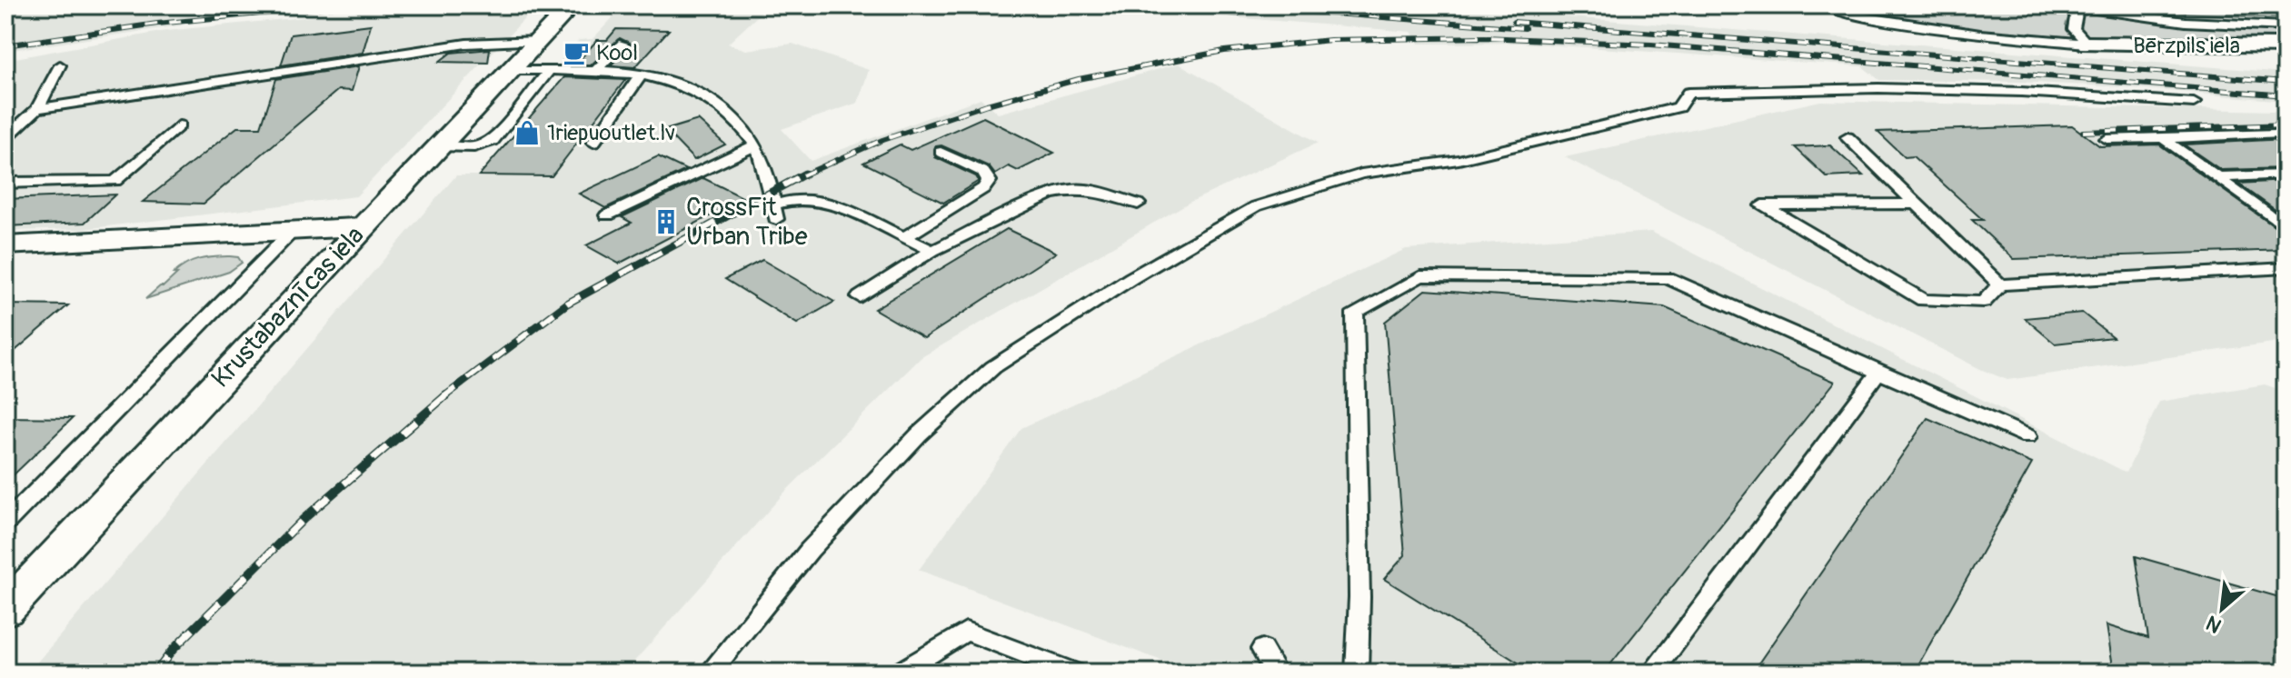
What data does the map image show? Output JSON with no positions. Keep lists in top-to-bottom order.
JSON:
{
  "streets": {
    "street": ["Bērzpils iela", "Krustabaznīcas iela"]
  },
  "places": {
    "cafe": ["Kool"],
    "shop": ["1riepuoutlet.lv"],
    "building": ["CrossFit Urban Tribe"]
  },
  "north": "bottom left"
}
